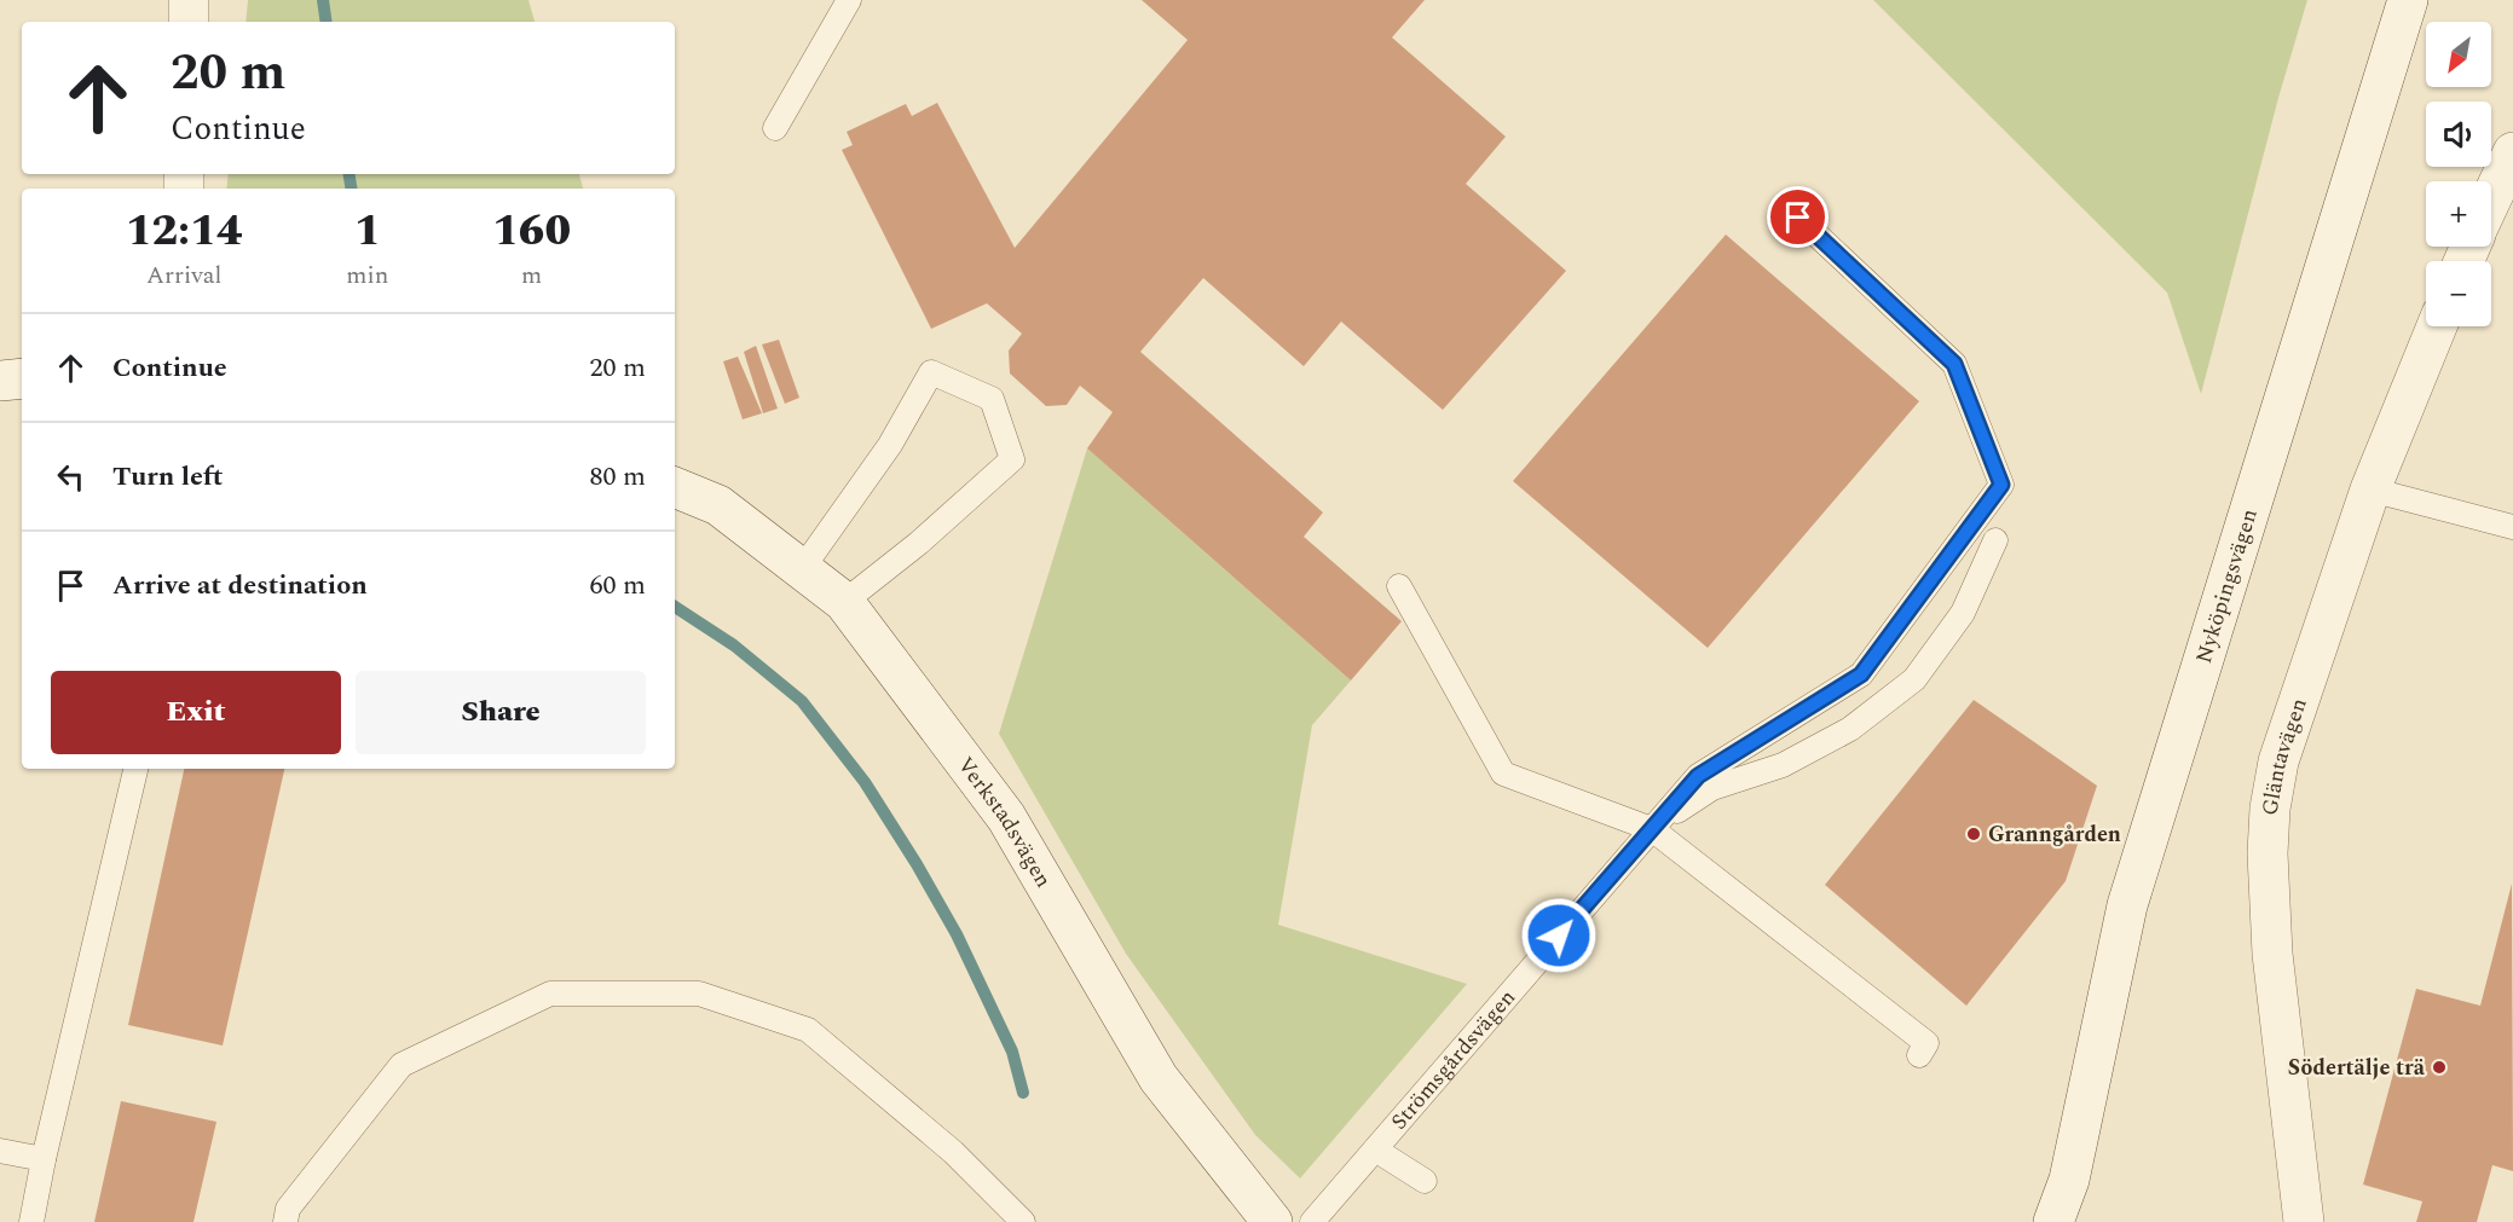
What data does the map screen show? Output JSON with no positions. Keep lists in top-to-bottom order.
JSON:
{
  "streets": {
    "main road": ["Nyköpingsvägen", "Gläntavägen", "Verkstadsvägen"],
    "lane": ["Strömsgårdsvägen"]
  },
  "places": ["Granngården", "Södertälje trä"],
  "north": "bottom left",
  "page": {
    "map_buttons": ["+", "−"],
    "turn": ["20 m", "Continue"],
    "eta": [
      "12:14",
      "Arrival",
      "1",
      "min",
      "160",
      "m"
    ],
    "list": [
      {
        "name": "Continue",
        "value": "20 m"
      },
      {
        "name": "Turn left",
        "value": "80 m"
      },
      {
        "name": "Arrive at destination",
        "value": "60 m"
      }
    ],
    "buttons": ["Exit", "Share"]
  }
}
